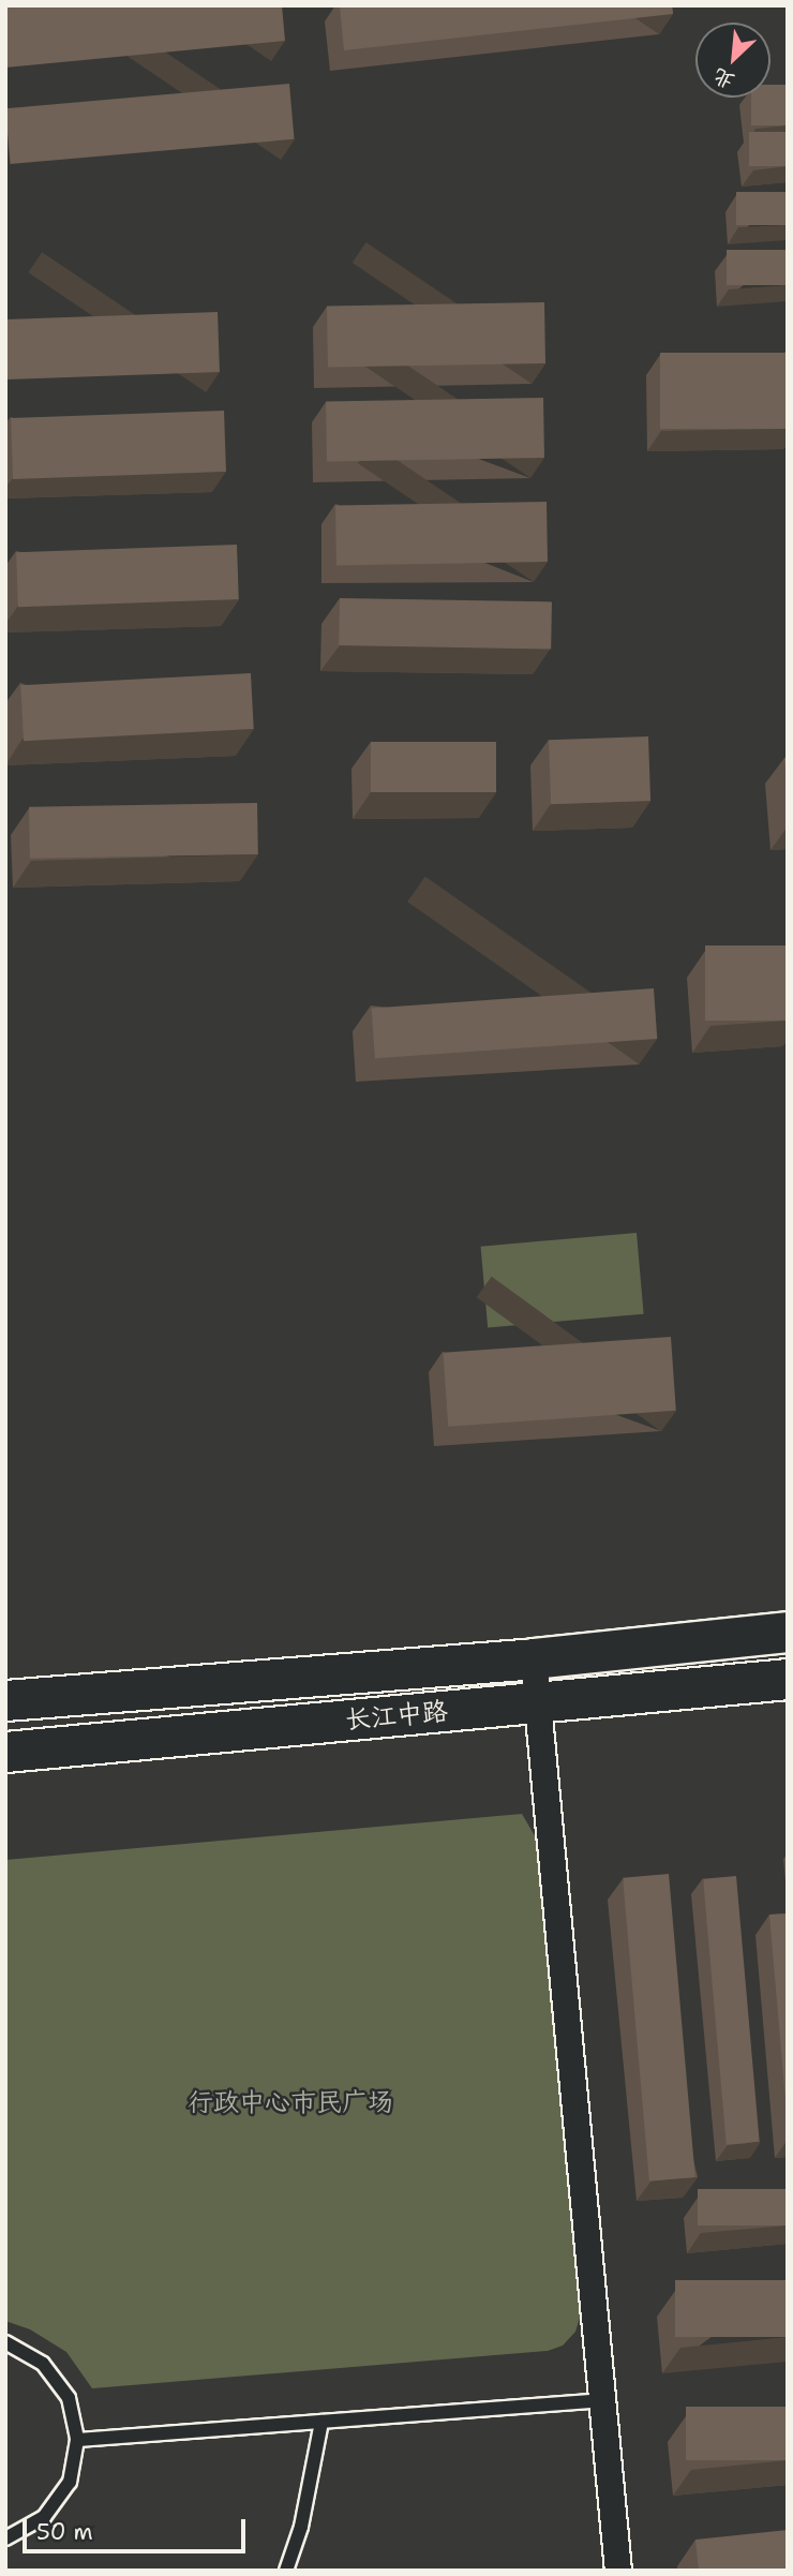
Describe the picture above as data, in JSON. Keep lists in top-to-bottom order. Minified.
{"streets":{"main road":["长江中路"]},"parks":["行政中心市民广场"],"scale_bar":"50 m","north":"bottom left"}
